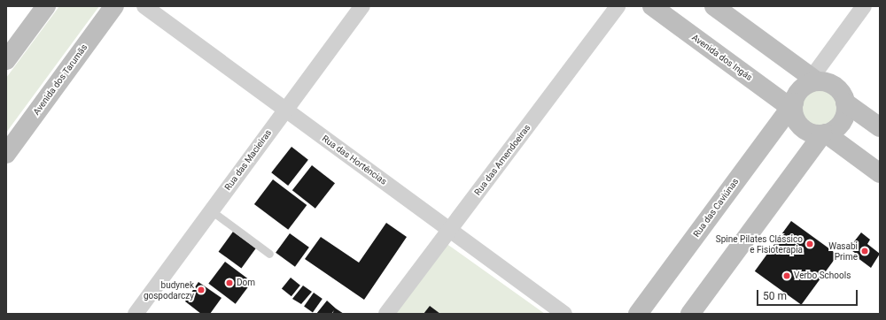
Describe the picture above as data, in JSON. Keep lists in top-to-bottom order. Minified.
{"streets":{"street":["Avenida dos Ingás","Avenida dos Tarumãs","Rua das Macieiras","Rua das Hortências","Rua das Amendoeiras","Rua das Caviúnas"]},"crossings":[["Avenida dos Ingás","Rua das Caviúnas"],["Rua das Macieiras","Rua das Hortências"],["Rua das Hortências","Rua das Amendoeiras"]],"places":["Spine Pilates Clássico e Fisioterapia","Wasabi Prime","Verbo Schools","Dom","budynek gospodarczy"],"scale_bar":"50 m"}
